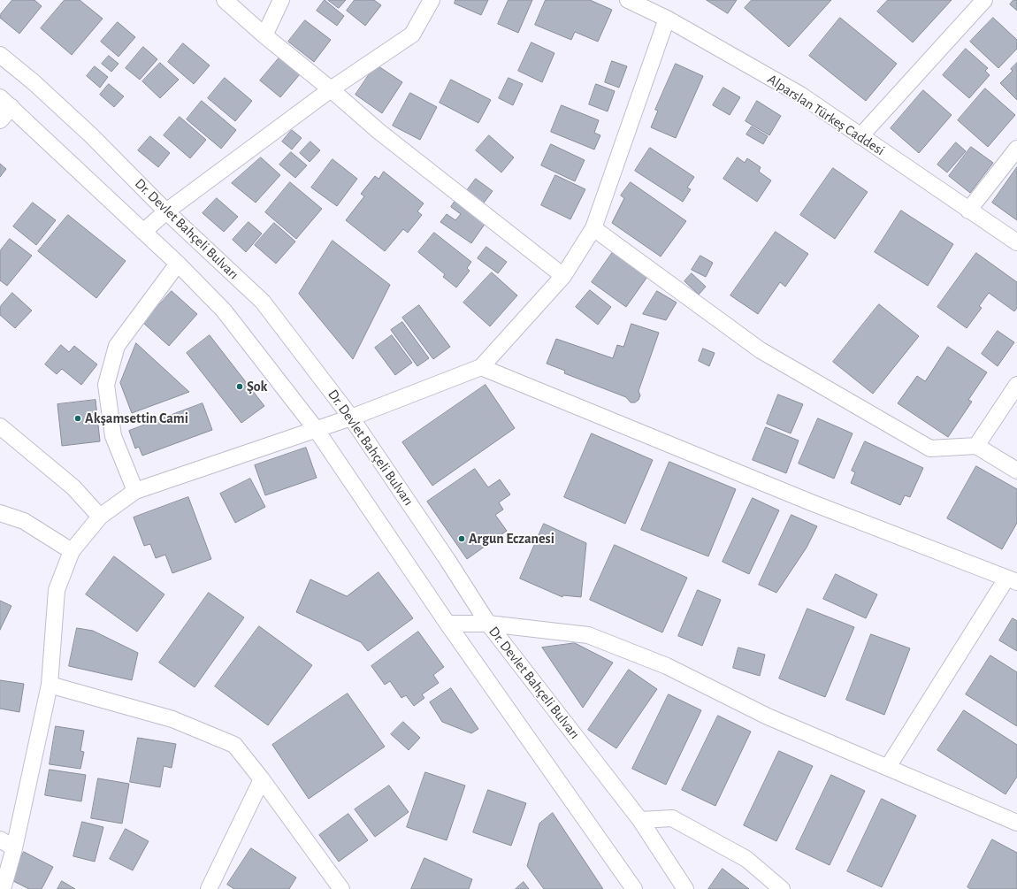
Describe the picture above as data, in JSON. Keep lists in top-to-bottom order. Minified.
{"streets":{"street":["Alparslan Türkeş Caddesi","Dr. Devlet Bahçeli Bulvarı"]},"places":["Şok","Akşamsettin Cami","Argun Eczanesi"]}
